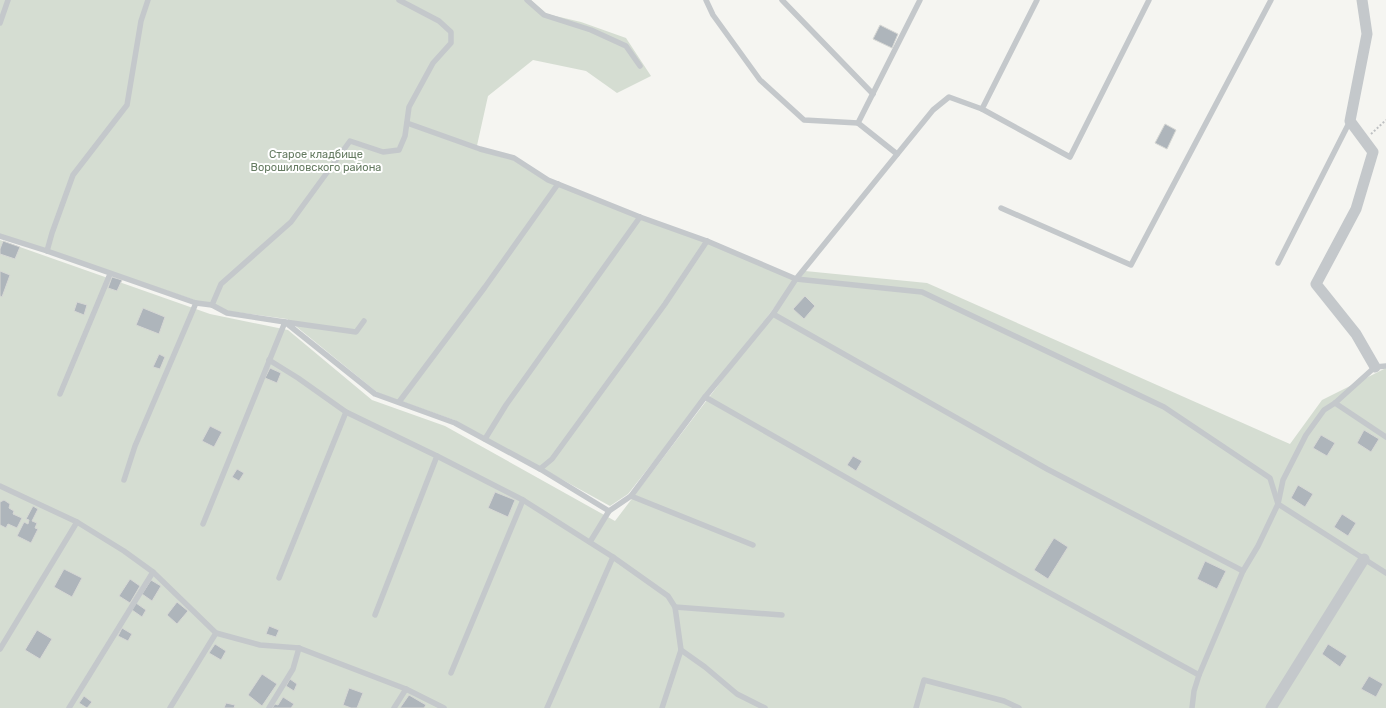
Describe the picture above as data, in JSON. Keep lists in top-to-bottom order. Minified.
{"parks":["Старое кладбище Ворошиловского района"]}
